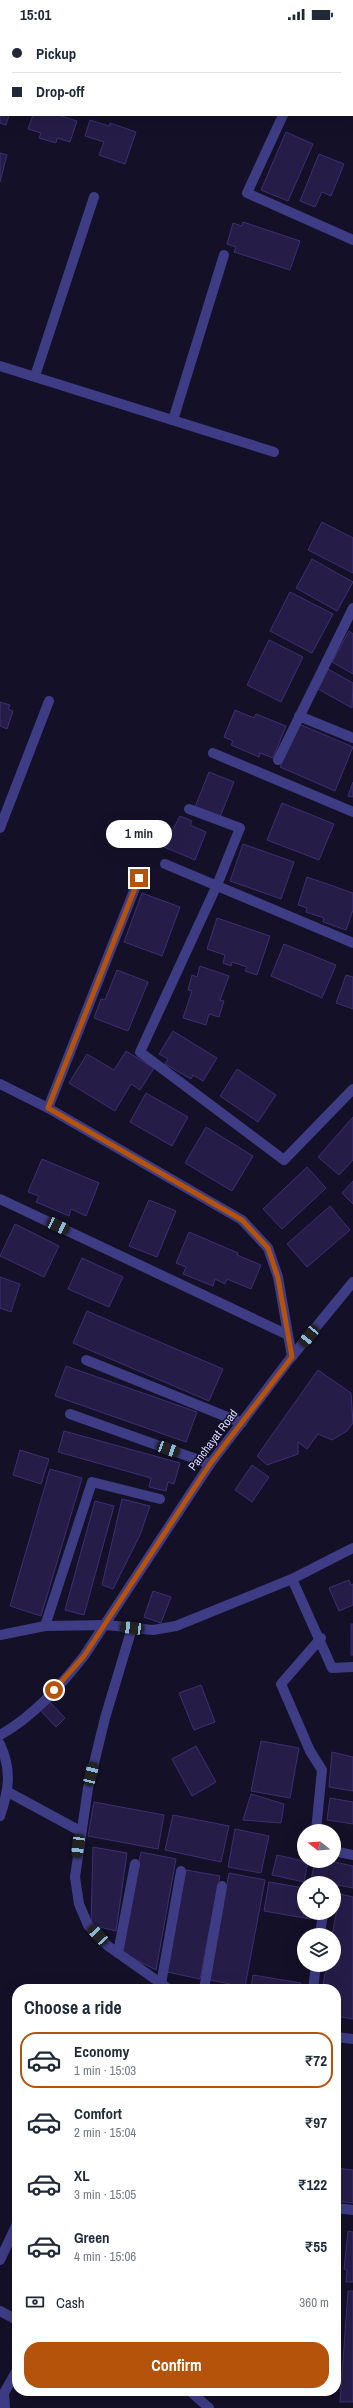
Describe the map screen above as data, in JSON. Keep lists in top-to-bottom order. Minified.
{"streets":{"street":["Panchayat Road"]},"north":"left","page":{"status":"15:01","banner":["Pickup","Drop-off"],"bubble":"1 min","heading":"Choose a ride","list":[{"name":"Economy","note":"1 min · 15:03","value":"₹72"},{"name":"Comfort","note":"2 min · 15:04","value":"₹97"},{"name":"XL","note":"3 min · 15:05","value":"₹122"},{"name":"Green","note":"4 min · 15:06","value":"₹55"}],"pay":["Cash","360 m"],"buttons":"Confirm"}}
